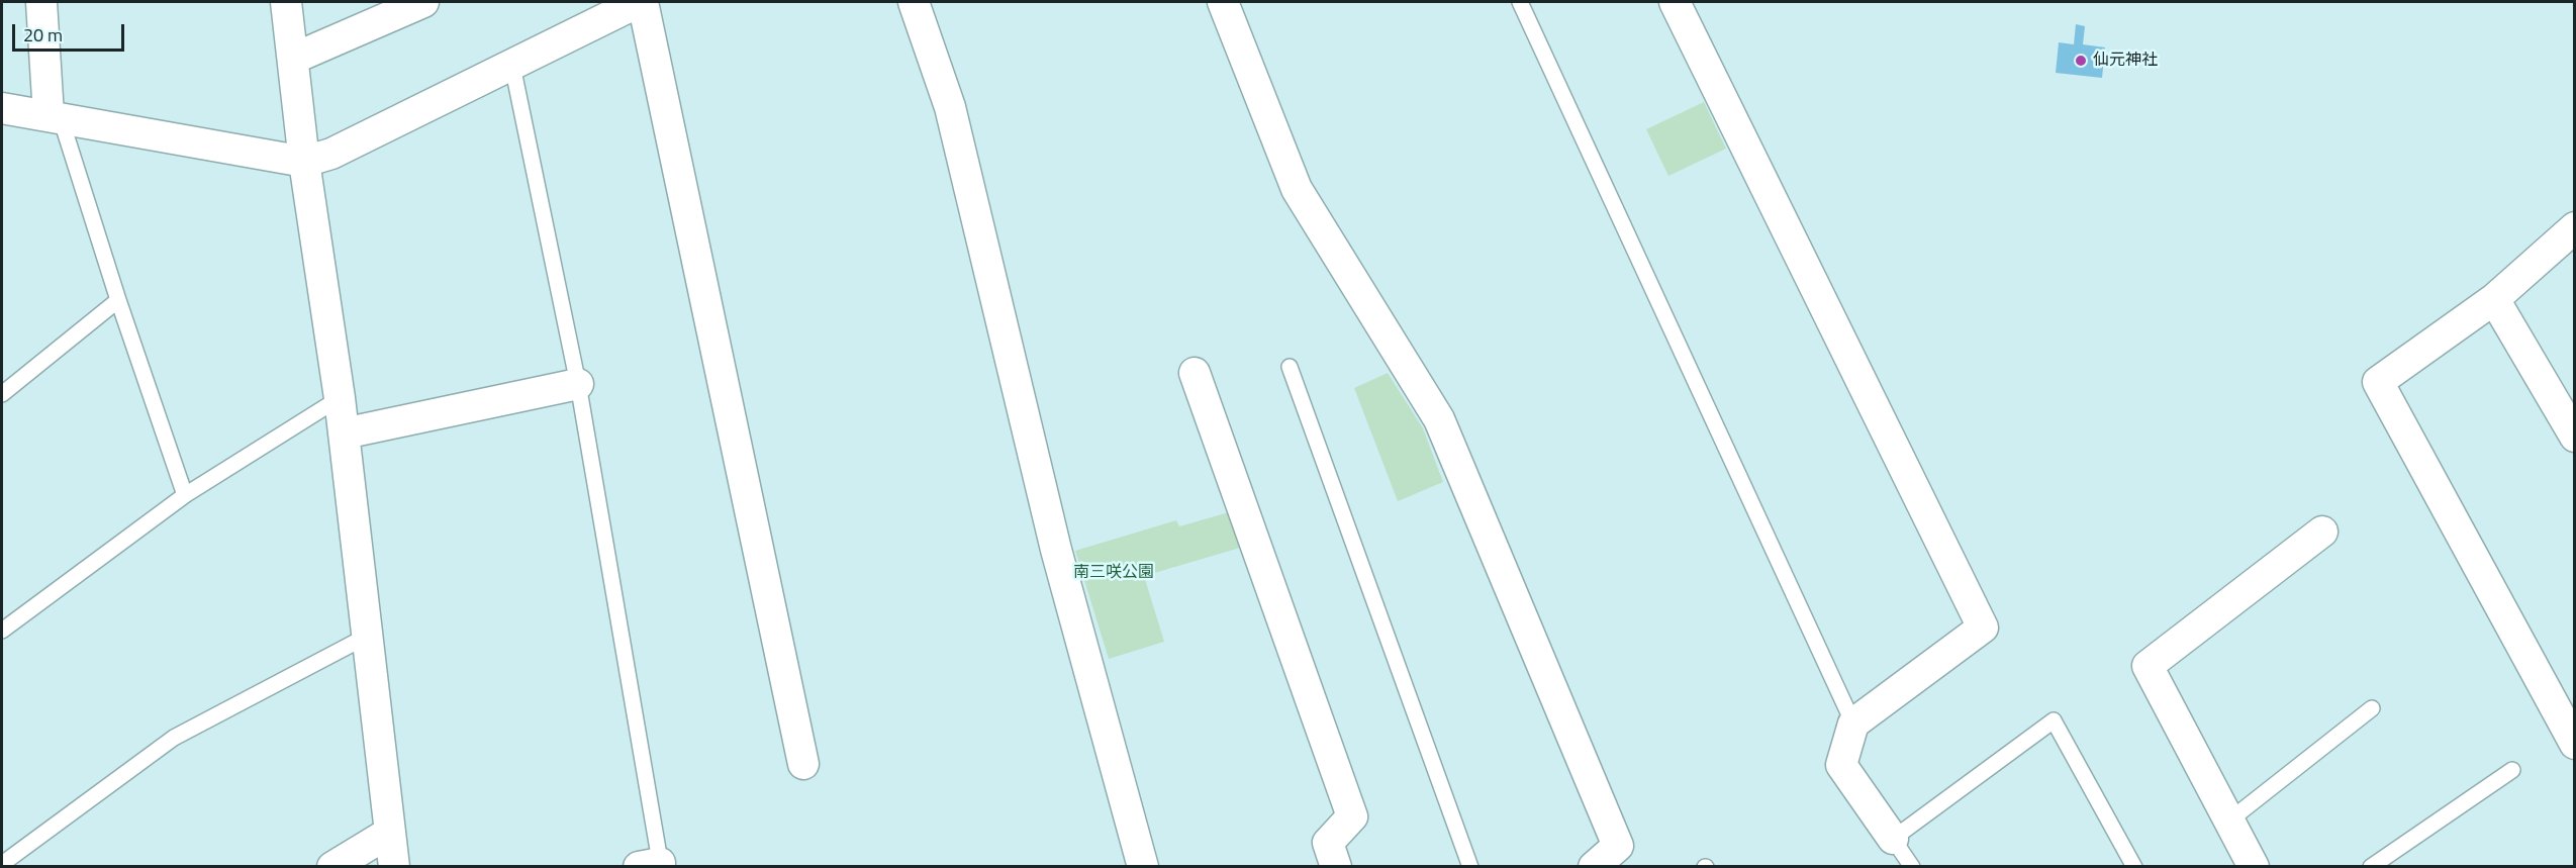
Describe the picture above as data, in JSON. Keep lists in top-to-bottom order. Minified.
{"parks":["南三咲公園"],"places":["仙元神社"],"scale_bar":"20 m"}
